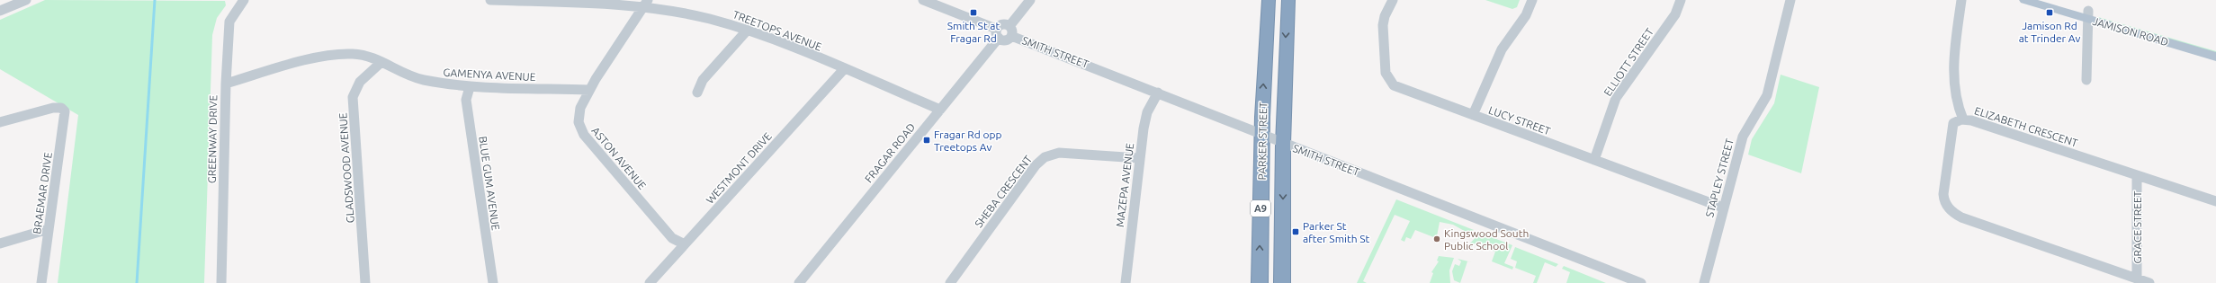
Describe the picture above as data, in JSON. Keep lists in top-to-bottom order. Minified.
{"streets":{"highway":["PARKER STREET","A9"],"main road":["JAMISON ROAD"],"street":["TREETOPS AVENUE","SMITH STREET","ELLIOTT STREET","GAMENYA AVENUE","LUCY STREET","ELIZABETH CRESCENT","GREENWAY DRIVE","FRAGAR ROAD","ASTON AVENUE","GLADSWOOD AVENUE","WESTMONT DRIVE","STAPLEY STREET","BLUE GUM AVENUE","MAZEPA AVENUE","SHEBA CRESCENT","BRAEMAR DRIVE","GRACE STREET"]},"crossings":[["TREETOPS AVENUE","FRAGAR ROAD"],["TREETOPS AVENUE","ASTON AVENUE"],["TREETOPS AVENUE","WESTMONT DRIVE"],["SMITH STREET","PARKER STREET"],["SMITH STREET","MAZEPA AVENUE"],["ELLIOTT STREET","LUCY STREET"],["GAMENYA AVENUE","GREENWAY DRIVE"],["GAMENYA AVENUE","ASTON AVENUE"],["GAMENYA AVENUE","GLADSWOOD AVENUE"],["GAMENYA AVENUE","BLUE GUM AVENUE"],["LUCY STREET","STAPLEY STREET"],["ELIZABETH CRESCENT","GRACE STREET"],["ASTON AVENUE","WESTMONT DRIVE"],["MAZEPA AVENUE","SHEBA CRESCENT"]],"places":{"transit":["Smith St at Fragar Rd","Jamison Rd at Trinder Av","Fragar Rd opp Treetops Av","Parker St after Smith St"],"other":["Kingswood South Public School"]}}
